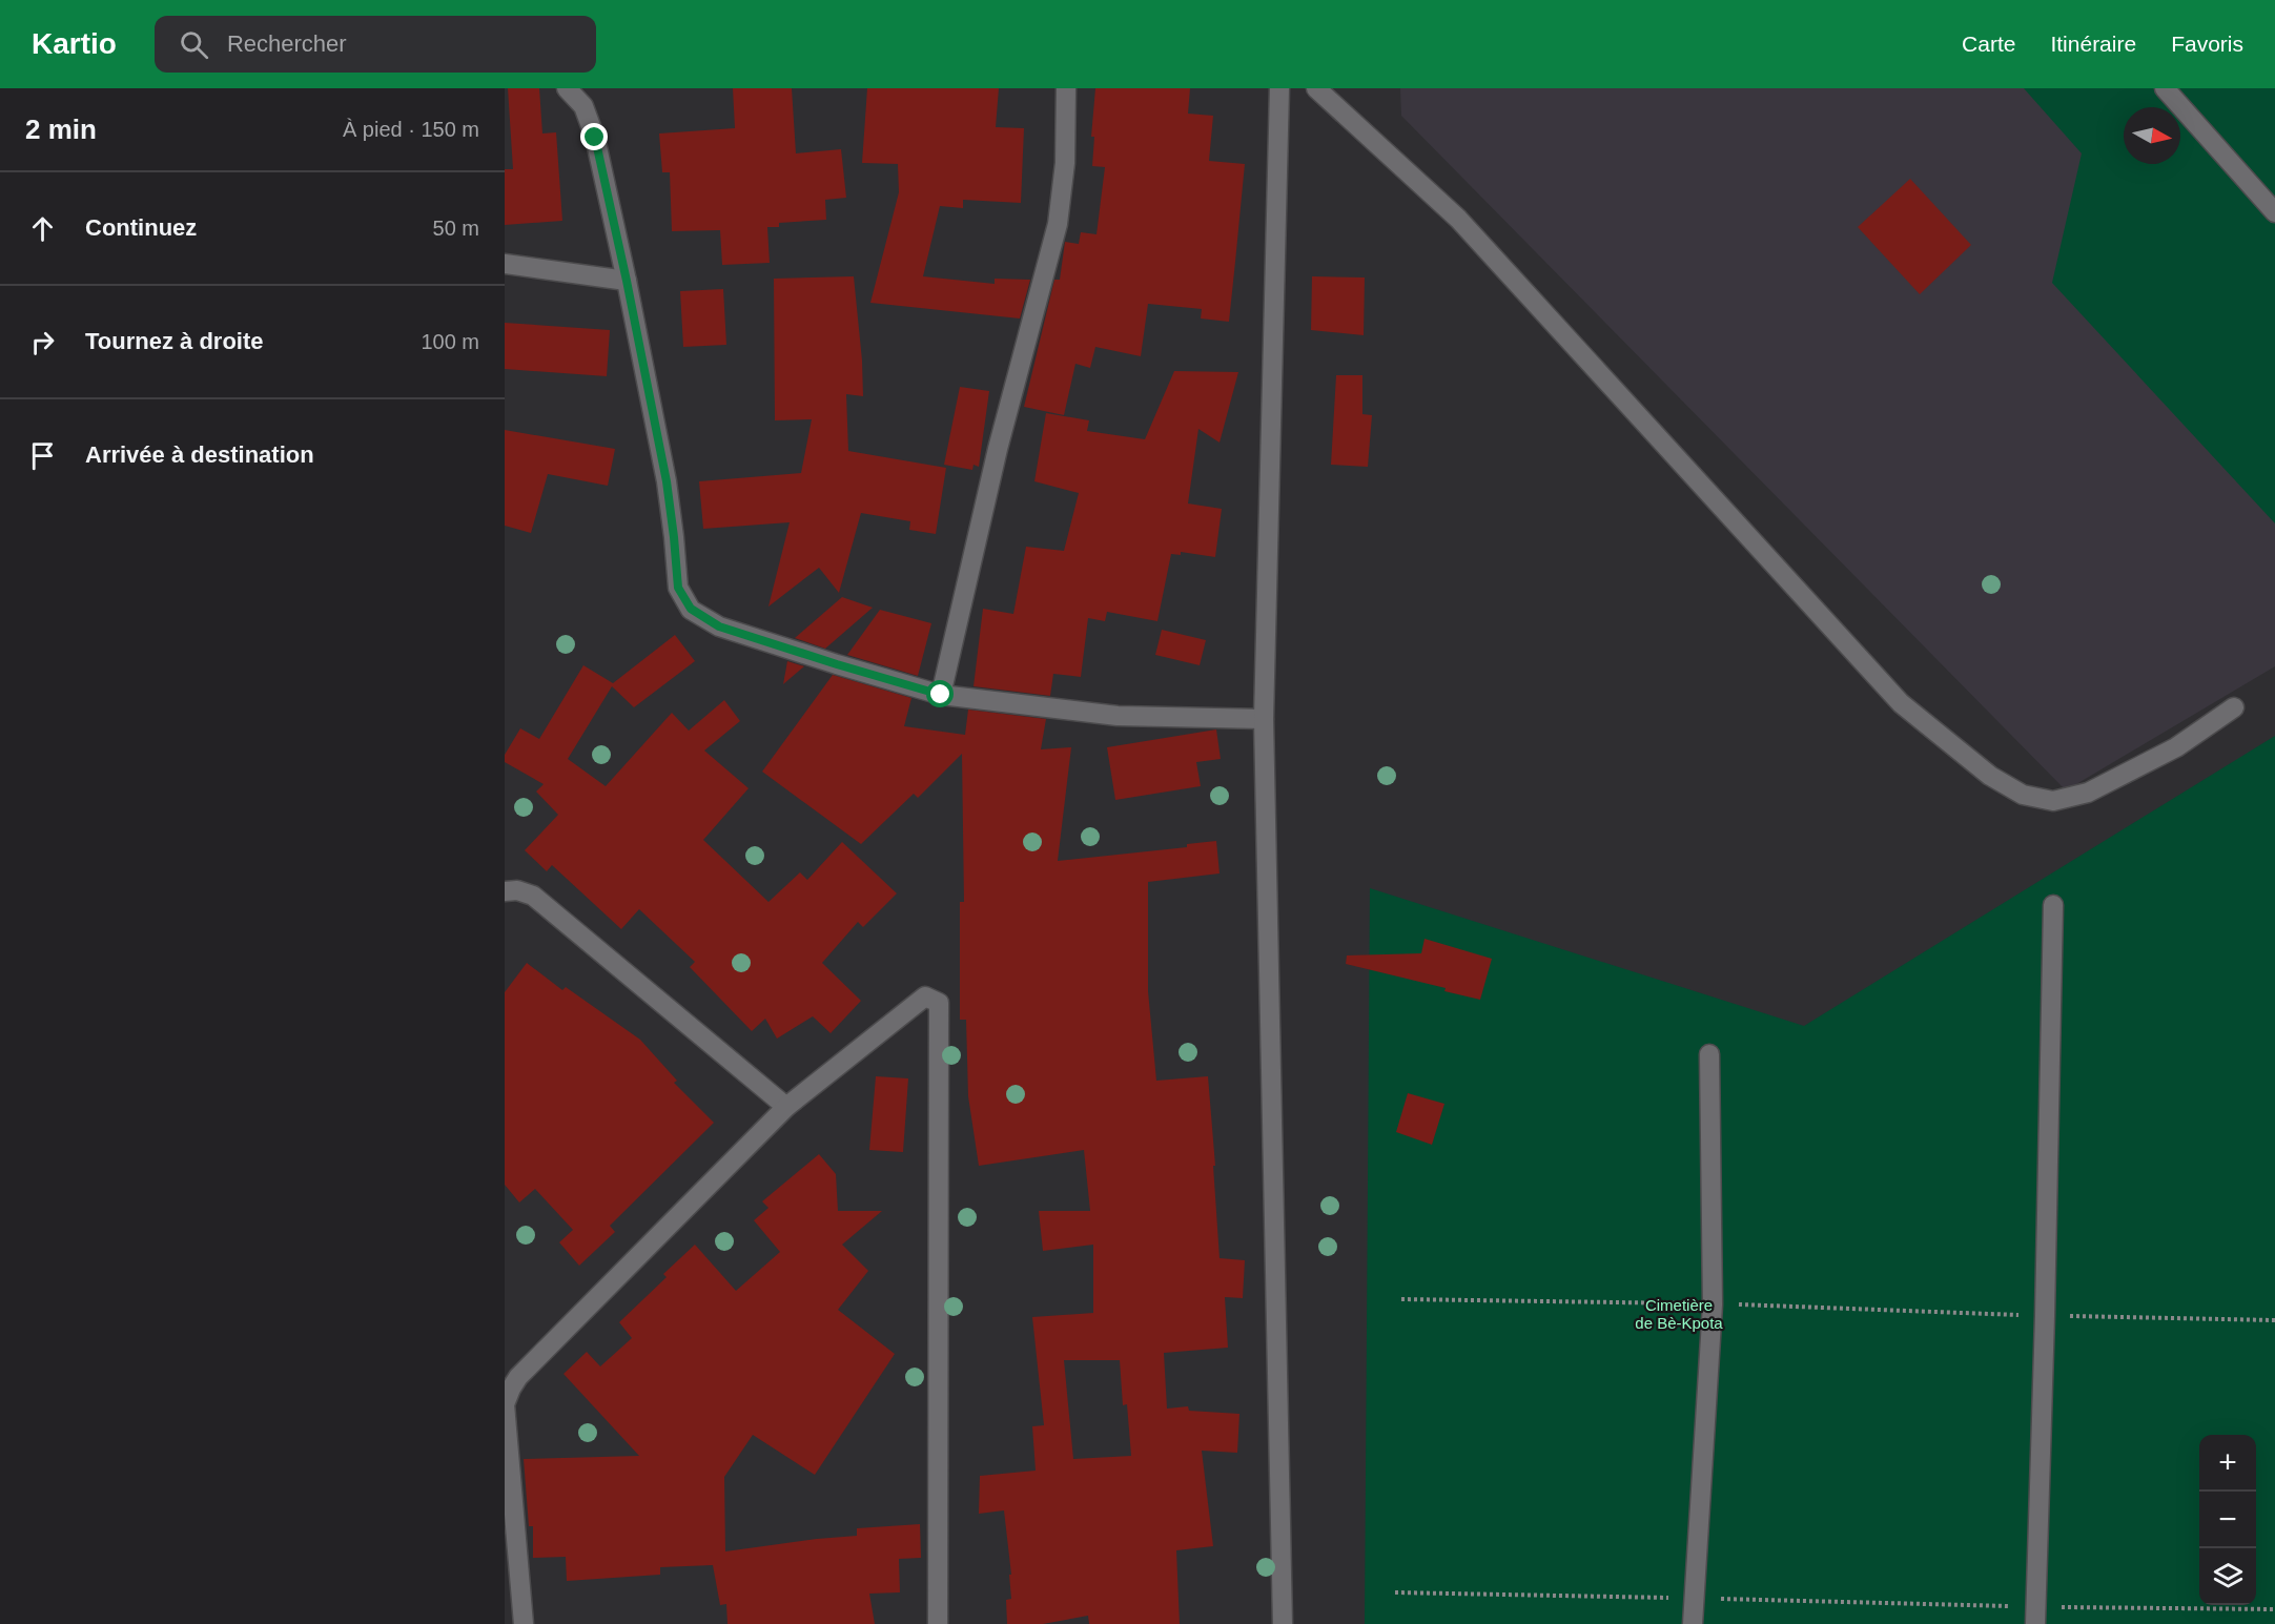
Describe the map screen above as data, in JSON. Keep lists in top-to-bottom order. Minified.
{"parks":["Cimetière de Bè-Kpota"],"north":"right","page":{"header":"Kartio","search":"Rechercher","nav":["Carte","Itinéraire","Favoris"],"heading":["2 min","À pied · 150 m"],"list":[["Continuez","50 m"],["Tournez à droite","100 m"],"Arrivée à destination"],"map_buttons":["+","−"]}}
